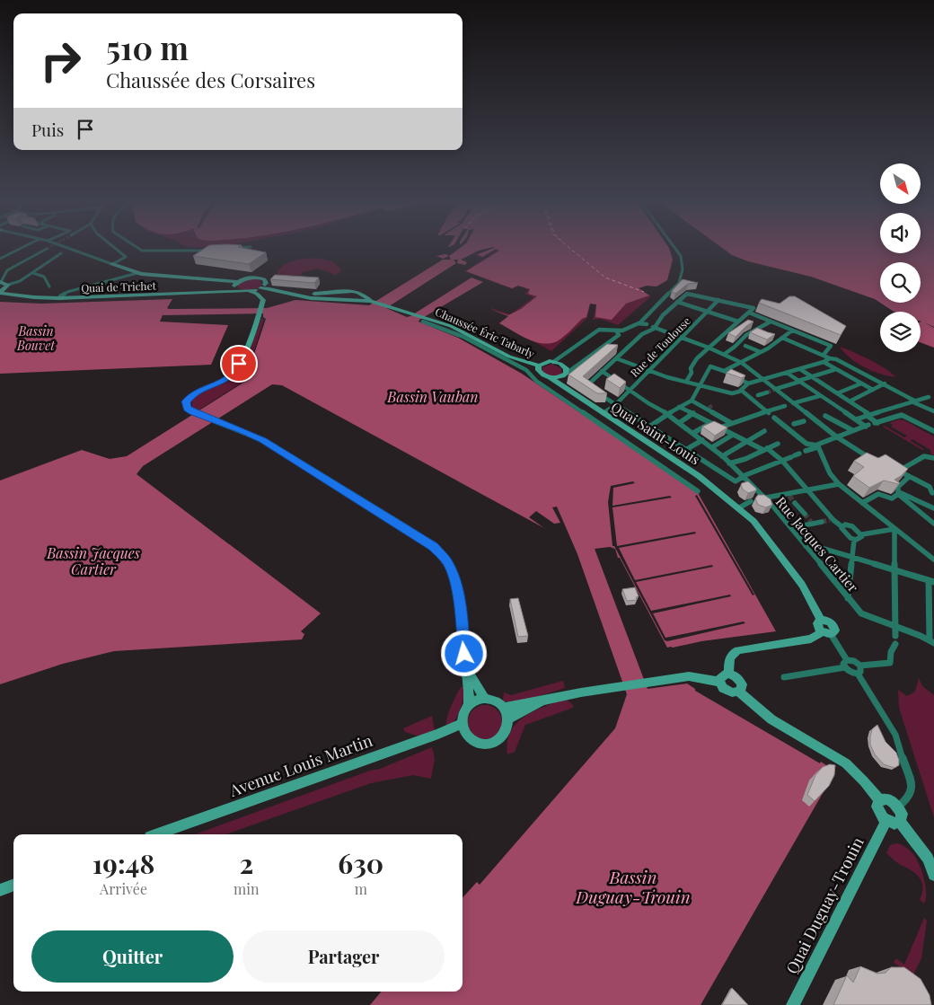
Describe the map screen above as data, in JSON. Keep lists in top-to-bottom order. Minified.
{"streets":{"main road":["Quai de Trichet","Chaussée Éric Tabarly","Quai Saint-Louis","Avenue Louis Martin","Quai Duguay-Trouin"],"street":["Rue de Toulouse","Rue Jacques Cartier"]},"crossings":[["Chaussée Éric Tabarly","Quai Saint-Louis"],["Rue de Toulouse","Quai Saint-Louis"],["Rue de Toulouse","Rue Jacques Cartier"]],"water":["Bassin Bouvet","Bassin Vauban","Bassin Jacques Cartier","Bassin Duguay-Trouin"],"north":"bottom right","page":{"turn":["510 m","Chaussée des Corsaires"],"then":"Puis","eta":["19:48","Arrivée","2","min","630","m"],"buttons":["Quitter","Partager"]}}
